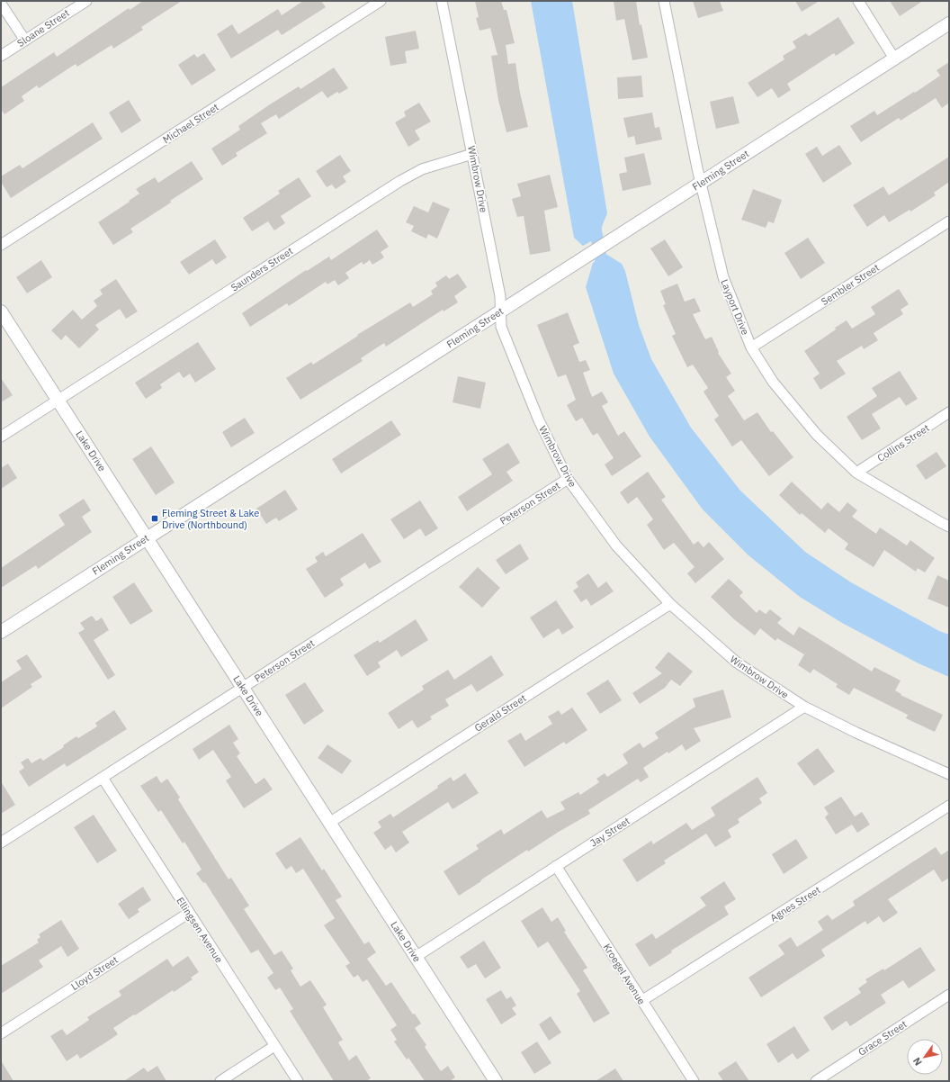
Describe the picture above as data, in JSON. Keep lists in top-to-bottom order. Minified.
{"streets":{"street":["Sloane Street","Michael Street","Fleming Street","Wimbrow Drive","Saunders Street","Sembler Street","Layport Drive","Collins Street","Lake Drive","Peterson Street","Gerald Street","Jay Street","Agnes Street","Ellingsen Avenue","Lloyd Street","Kroegel Avenue","Grace Street"]},"crossings":[["Fleming Street","Wimbrow Drive"],["Fleming Street","Layport Drive"],["Fleming Street","Lake Drive"],["Wimbrow Drive","Saunders Street"],["Wimbrow Drive","Peterson Street"],["Wimbrow Drive","Gerald Street"],["Wimbrow Drive","Jay Street"],["Saunders Street","Lake Drive"],["Sembler Street","Layport Drive"],["Layport Drive","Collins Street"],["Lake Drive","Peterson Street"],["Lake Drive","Gerald Street"],["Lake Drive","Jay Street"],["Peterson Street","Ellingsen Avenue"],["Jay Street","Kroegel Avenue"],["Agnes Street","Kroegel Avenue"],["Ellingsen Avenue","Lloyd Street"]],"places":{"transit":["Fleming Street & Lake Drive (Northbound)"]},"north":"bottom left"}
